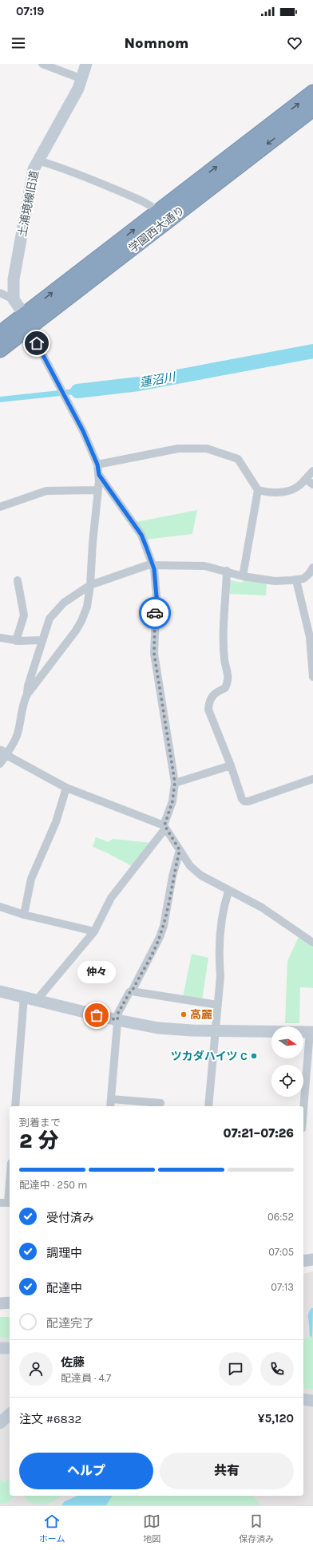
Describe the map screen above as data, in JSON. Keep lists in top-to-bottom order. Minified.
{"streets":{"highway":["学園西大通り"],"street":["土浦境線旧道"]},"water":["蓮沼川"],"places":["高麗","仲々","ツカダハイツ C"],"north":"right","page":{"status":"07:19","header":"Nomnom","bubble":"仲々","heading":["2 分","到着まで","07:21–07:26"],"panel":["佐藤","配達員 · 4.7","注文 #6832","¥5,120"],"bar":"配達中 · 250 m","list":[["受付済み","06:52"],["調理中","07:05"],["配達中","07:13"],"配達完了"],"buttons":["ヘルプ","共有"],"tabs":["ホーム","地図","保存済み"]}}
